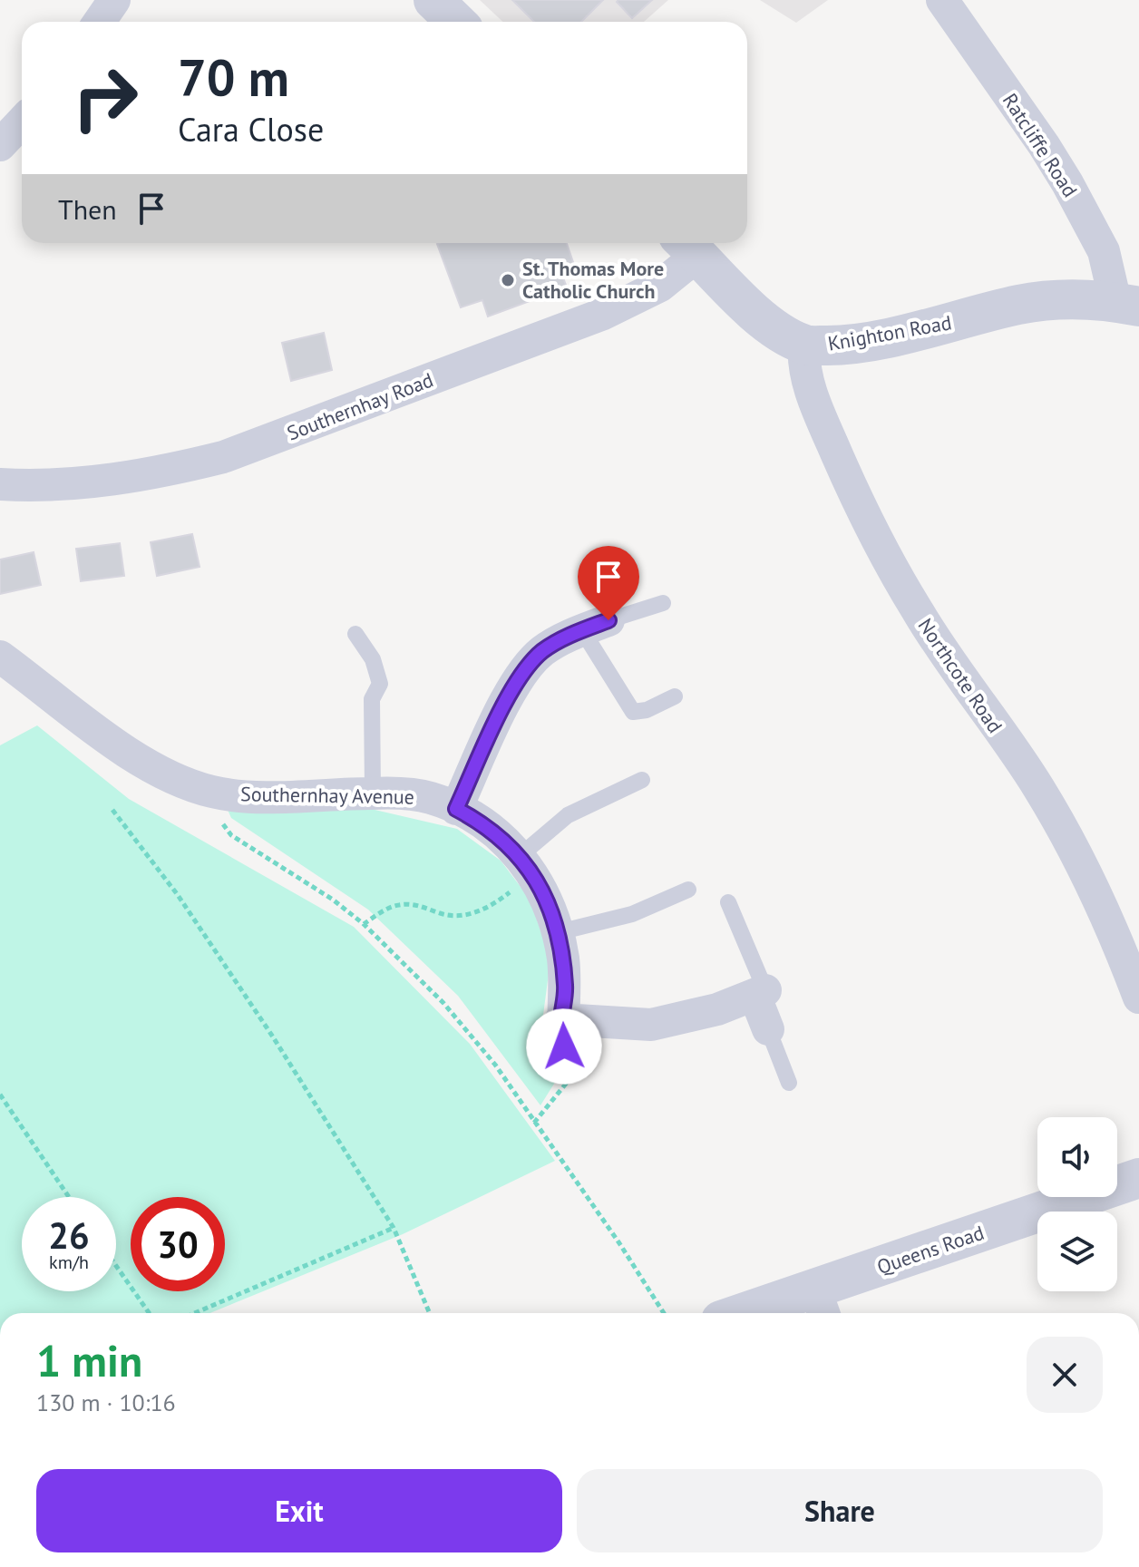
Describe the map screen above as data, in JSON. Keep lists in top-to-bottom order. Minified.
{"streets":{"street":["Ratcliffe Road","Knighton Road","Southernhay Road","Northcote Road","Southernhay Avenue","Queens Road"]},"crossings":[["Ratcliffe Road","Knighton Road"],["Knighton Road","Southernhay Road"],["Knighton Road","Northcote Road"]],"places":["St. Thomas More Catholic Church"],"page":{"turn":["70 m","Cara Close"],"then":"Then","speed":"26 km/h","limit":"30","heading":["1 min","130 m · 10:16"],"buttons":["Exit","Share"]}}
